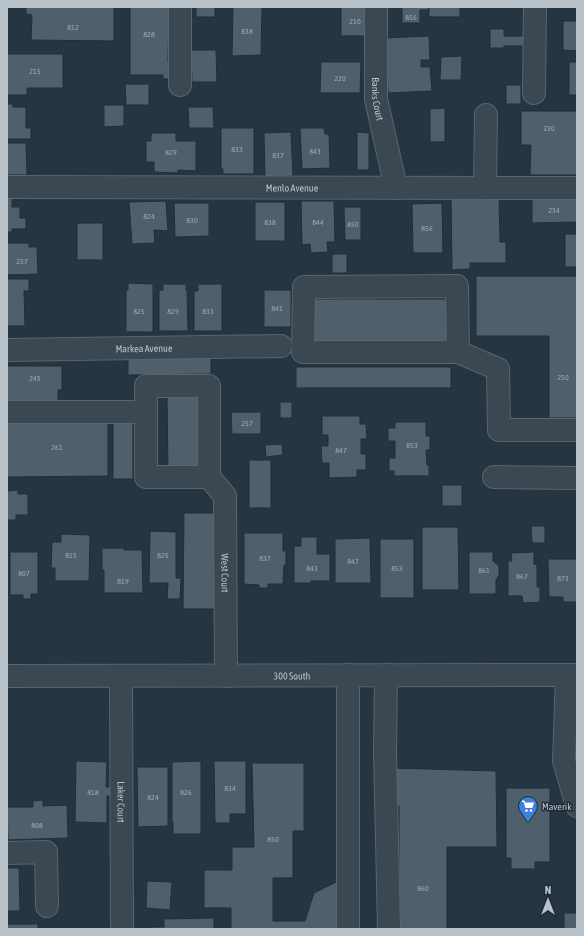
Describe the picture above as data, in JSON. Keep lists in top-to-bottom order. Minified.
{"streets":{"street":["Banks Court","Menlo Avenue","Markea Avenue","West Court","300 South","Laker Court"]},"crossings":[["Banks Court","Menlo Avenue"],["West Court","300 South"],["300 South","Laker Court"]],"places":{"supermarket":["Maverik"]},"house_numbers":["856","210","812","838","828","215","220","230","833","843","829","837","234","824","830","838","844","850","856","237","841","825","829","833","250","245","257","853","261","847","815","825","837","847","843","853","861","807","867","873","819","834","818","826","824","808","850","860"],"north":"top"}
